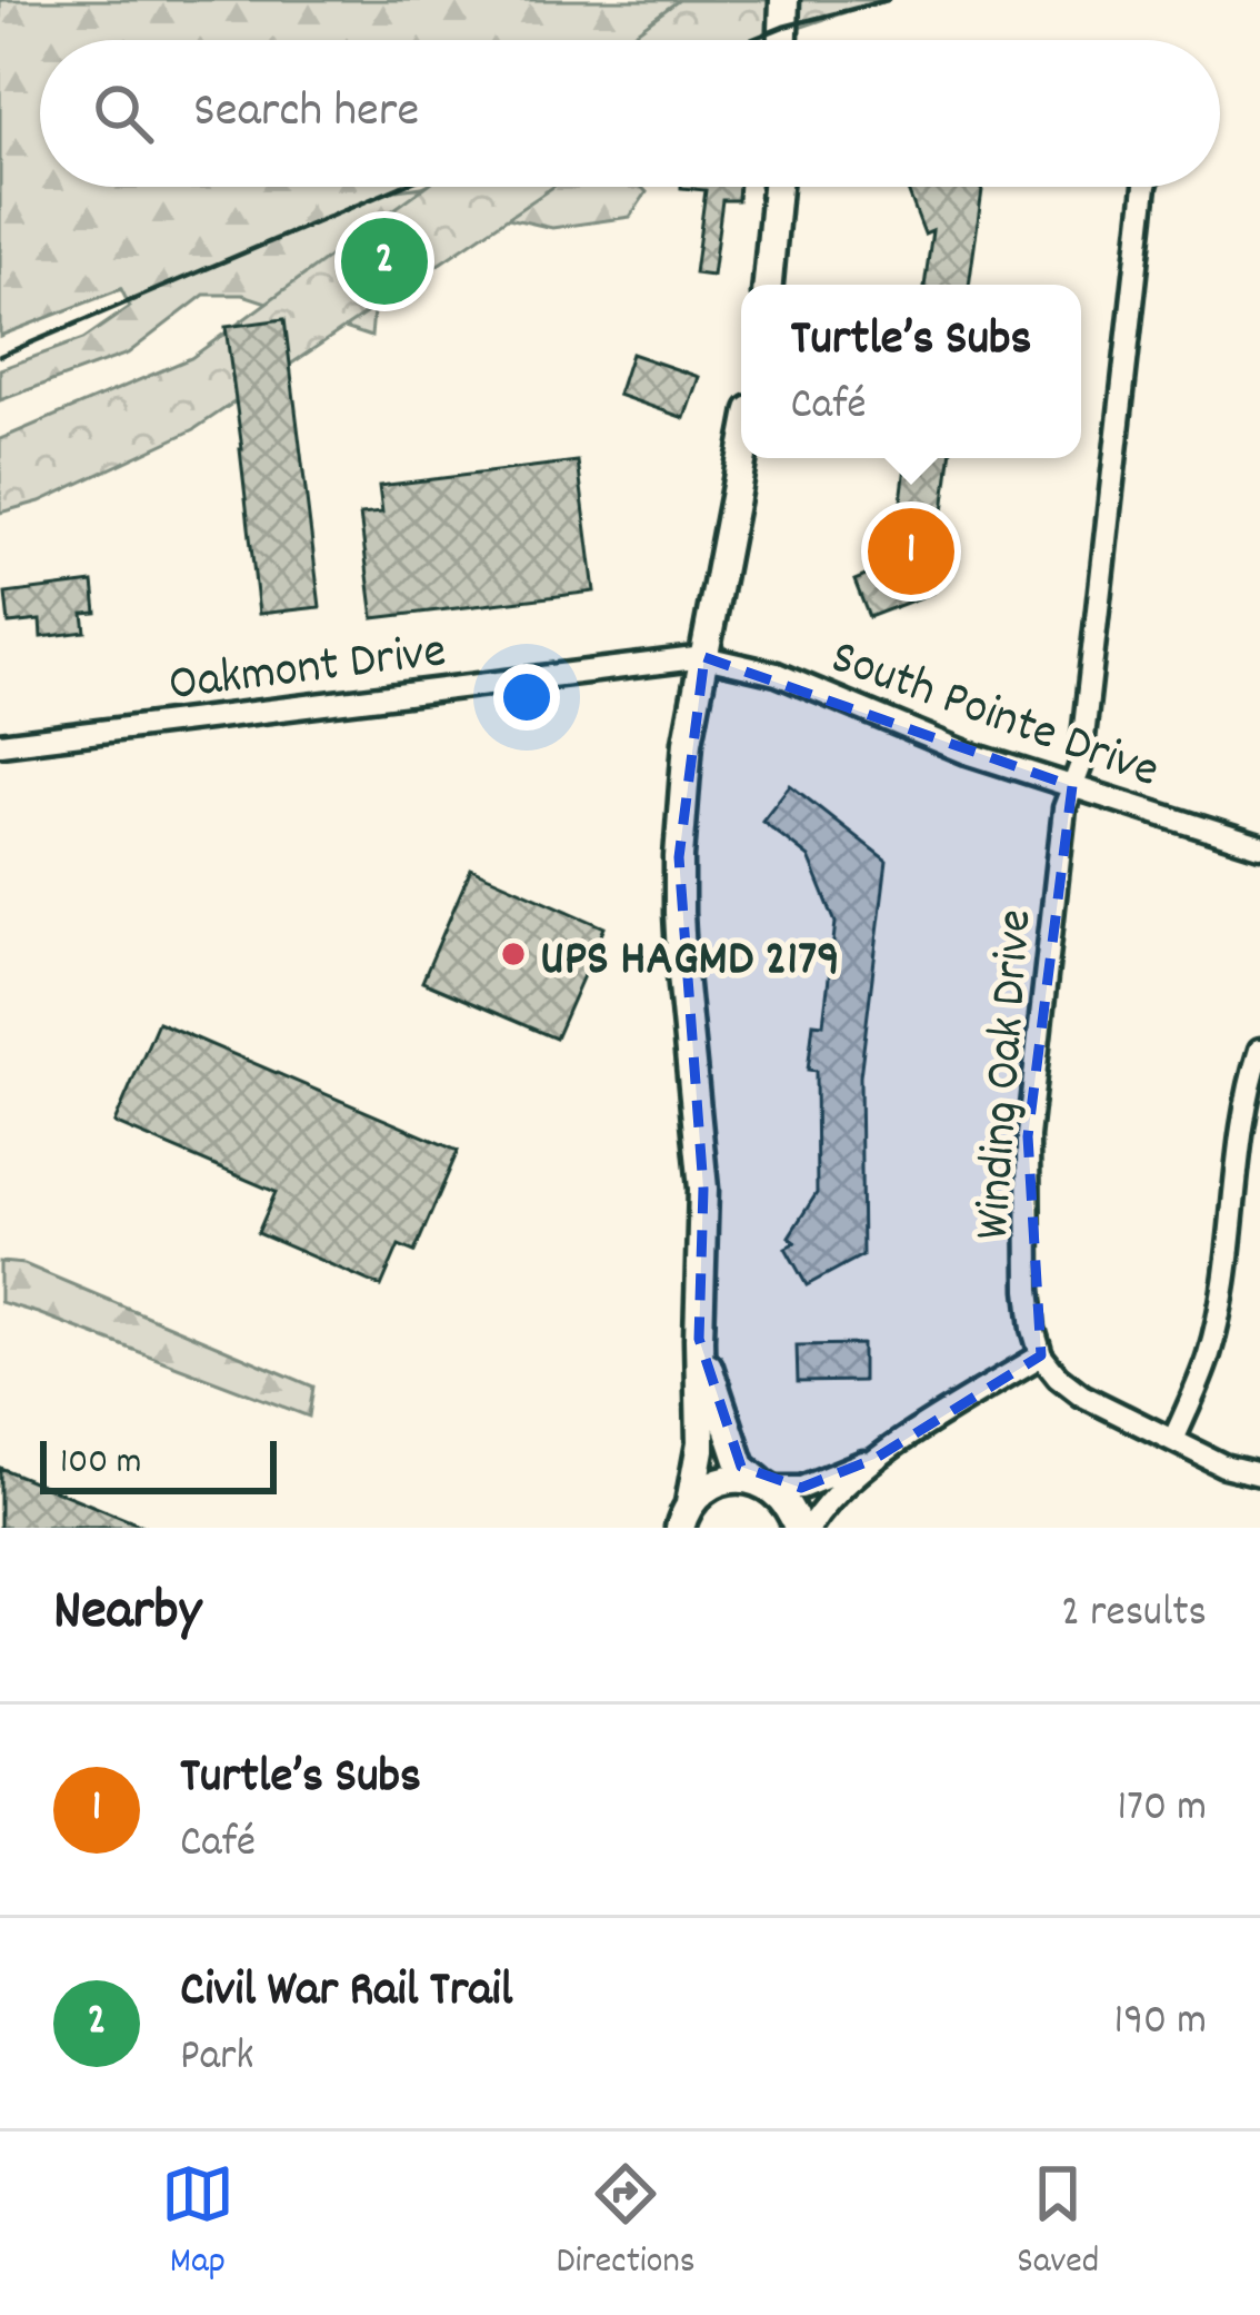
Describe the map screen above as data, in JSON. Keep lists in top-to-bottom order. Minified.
{"streets":{"street":["Oakmont Drive","South Pointe Drive","Winding Oak Drive"]},"crossings":[["Oakmont Drive","South Pointe Drive"],["South Pointe Drive","Winding Oak Drive"]],"places":["UPS HAGMD 2179"],"scale_bar":"100 m","page":{"search":"Search here","pins":["2","1"],"popup":["Turtle’s Subs","Café"],"scale":"100 m","heading":["Nearby","2 results"],"list":[{"mark":"1","name":"Turtle’s Subs","note":"Café","value":"170 m"},{"mark":"2","name":"Civil War Rail Trail","note":"Park","value":"190 m"}],"nav":["Map","Directions","Saved"]}}
